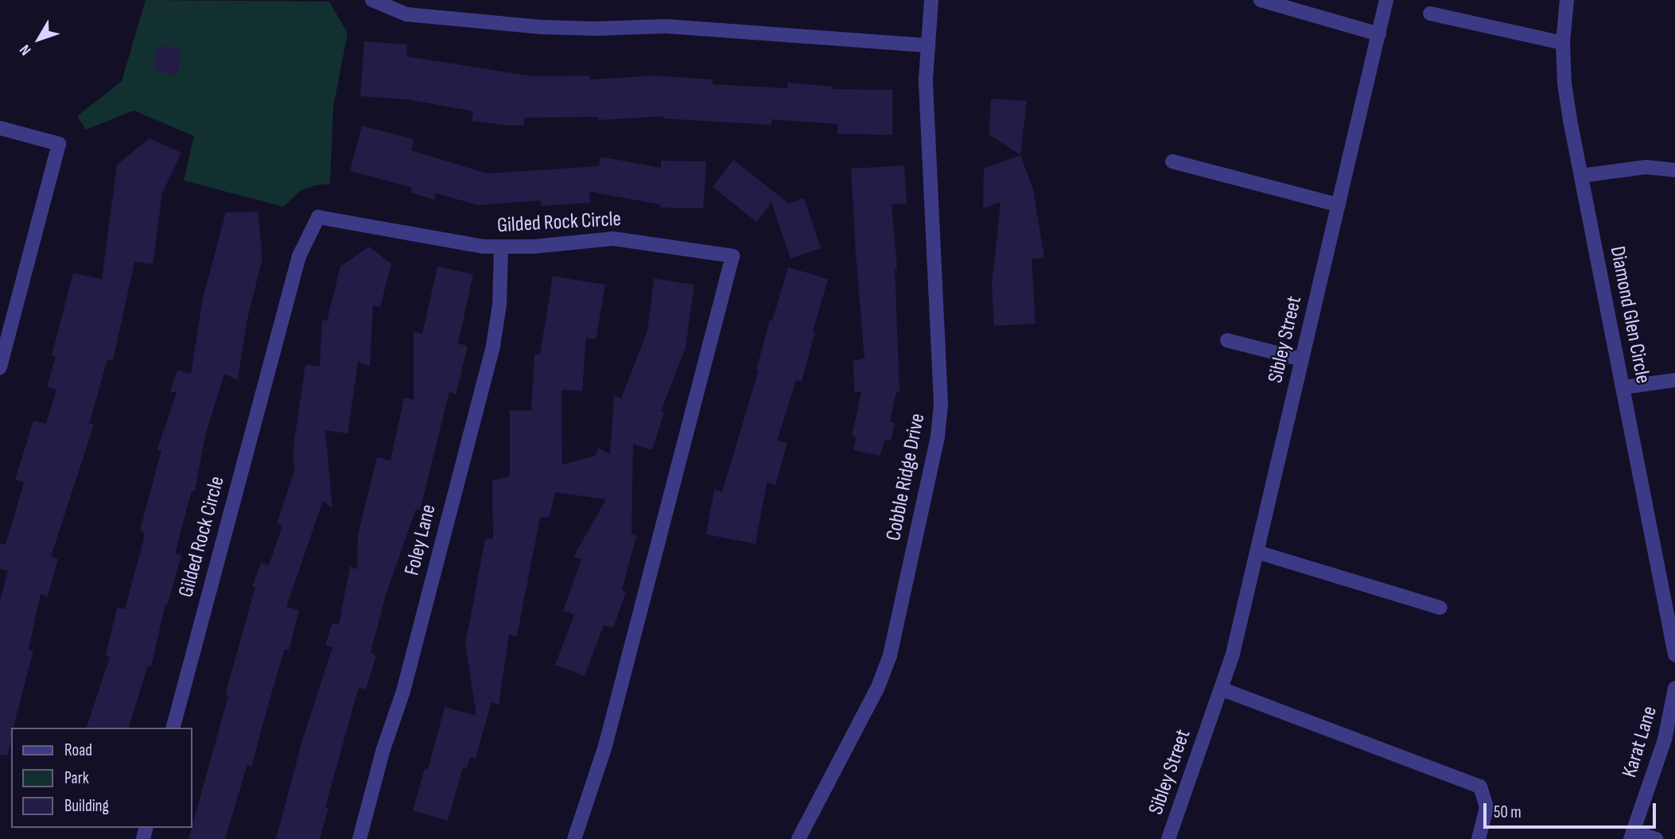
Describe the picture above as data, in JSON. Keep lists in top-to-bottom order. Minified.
{"streets":{"street":["Gilded Rock Circle","Diamond Glen Circle","Sibley Street","Cobble Ridge Drive","Foley Lane","Karat Lane"]},"crossings":[["Gilded Rock Circle","Foley Lane"]],"legend":["Road","Park","Building"],"scale_bar":"50 m","north":"bottom left"}
